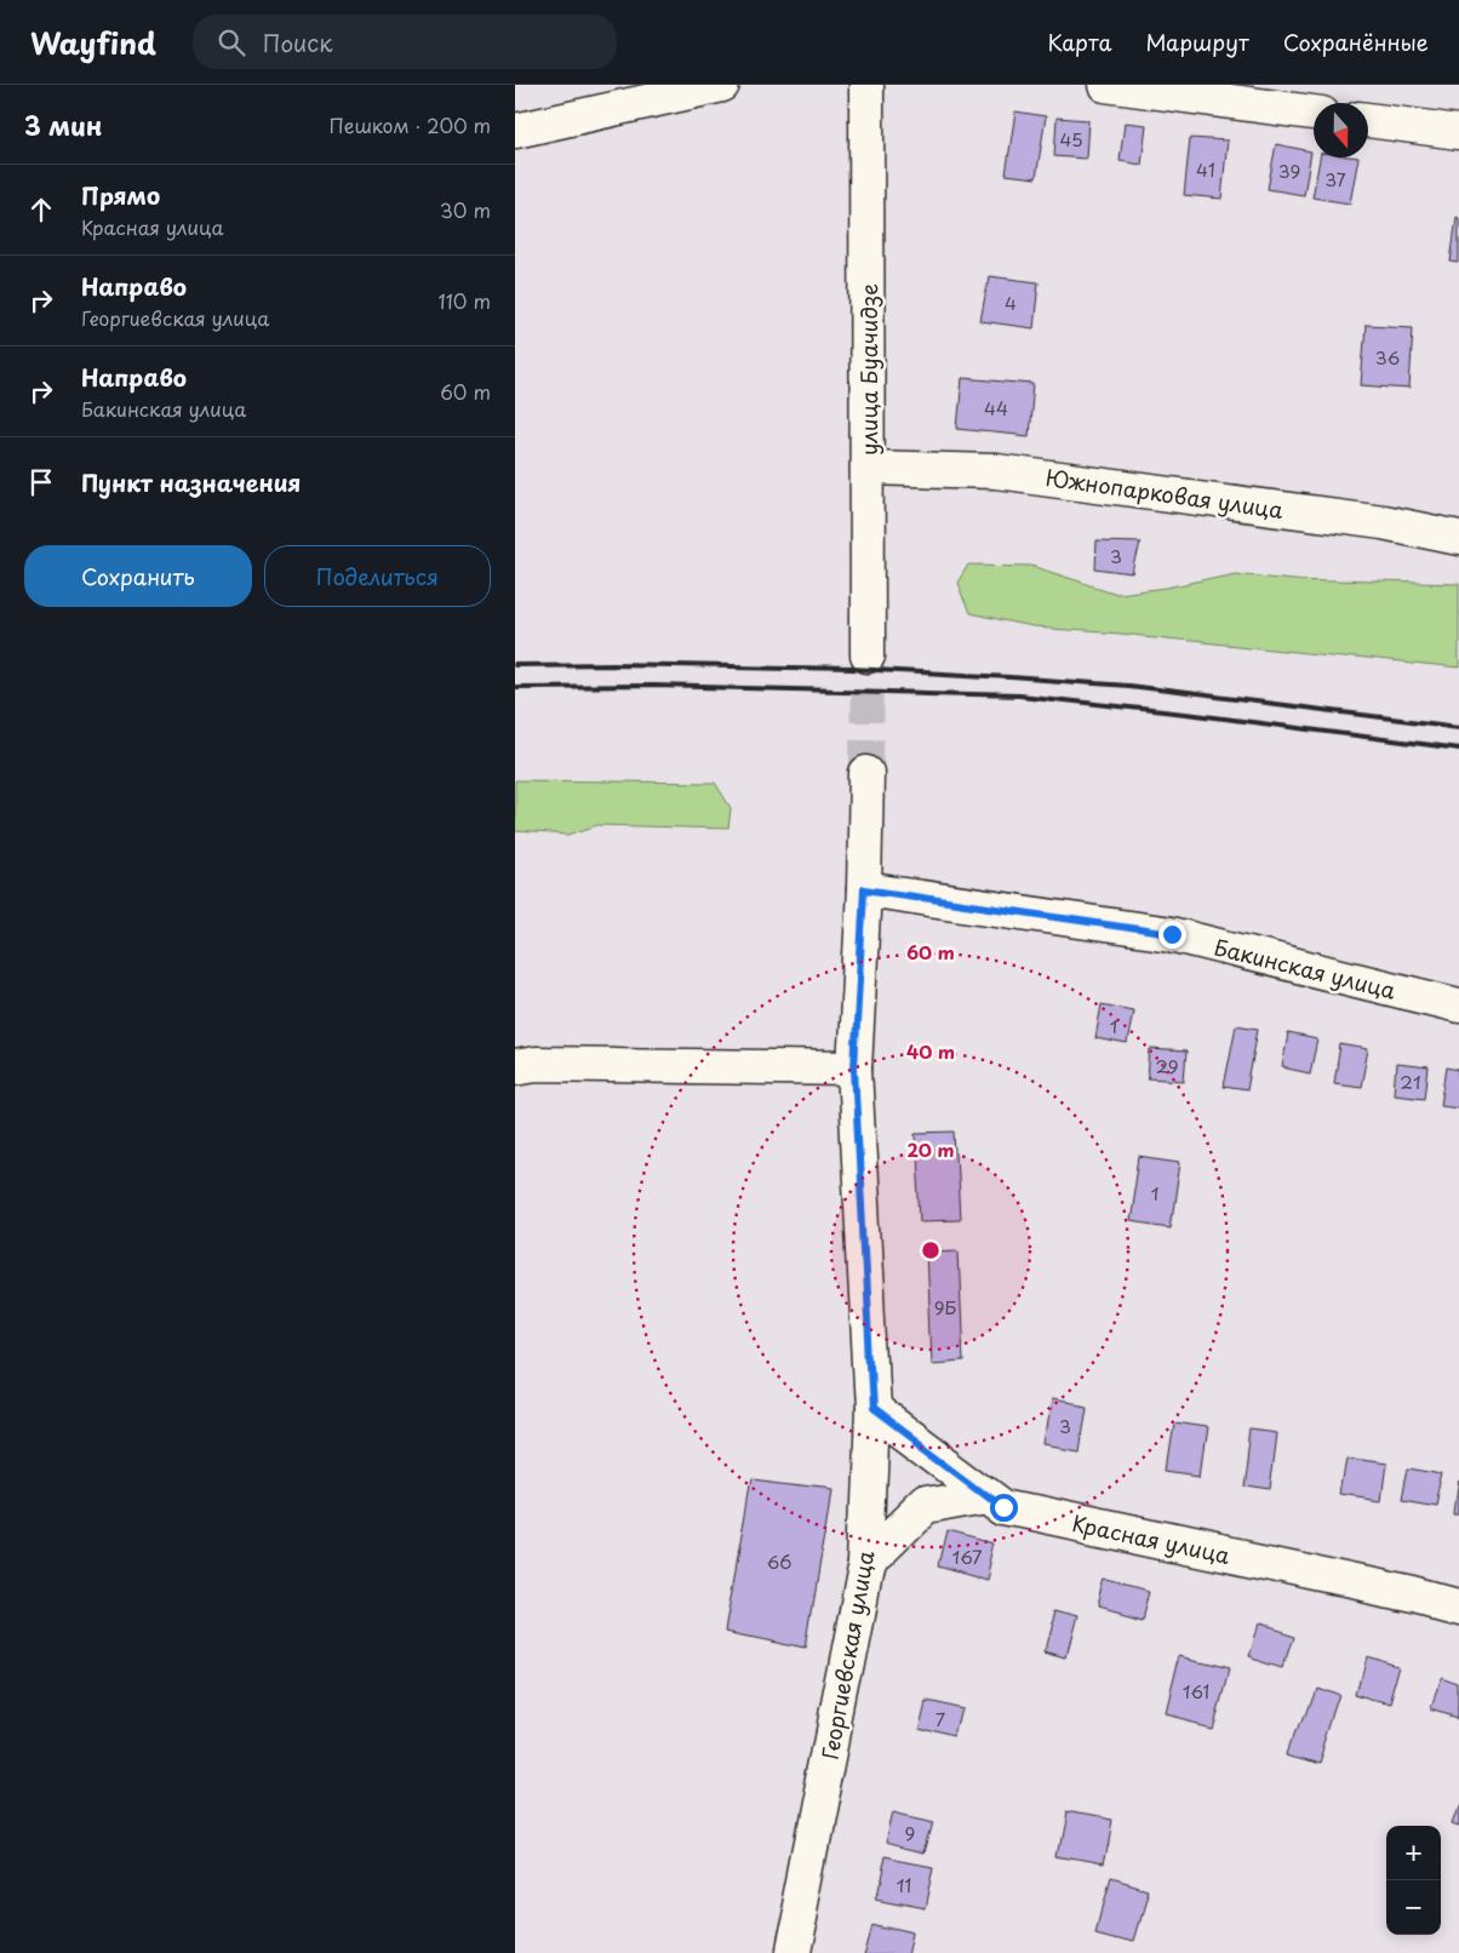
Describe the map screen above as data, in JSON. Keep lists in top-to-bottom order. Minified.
{"streets":{"street":["улица Буачидзе","Южнопарковая улица","Бакинская улица","Красная улица","Георгиевская улица"]},"crossings":[["улица Буачидзе","Южнопарковая улица"],["Бакинская улица","Георгиевская улица"],["Красная улица","Георгиевская улица"]],"house_numbers":["45","41","39","37","4","36","44","3","1","29","21","1","9Б","3","167","66","161","7","9","11"],"north":"bottom","page":{"header":"Wayfind","search":"Поиск","nav":["Карта","Маршрут","Сохранённые"],"heading":["3 мин","Пешком · 200 m"],"list":[["Прямо","Красная улица","30 m"],["Направо","Георгиевская улица","110 m"],["Направо","Бакинская улица","60 m"],"Пункт назначения"],"buttons":["Сохранить","Поделиться"],"map_buttons":["+","−"]},"rings":["60 m","40 m","20 m"]}
